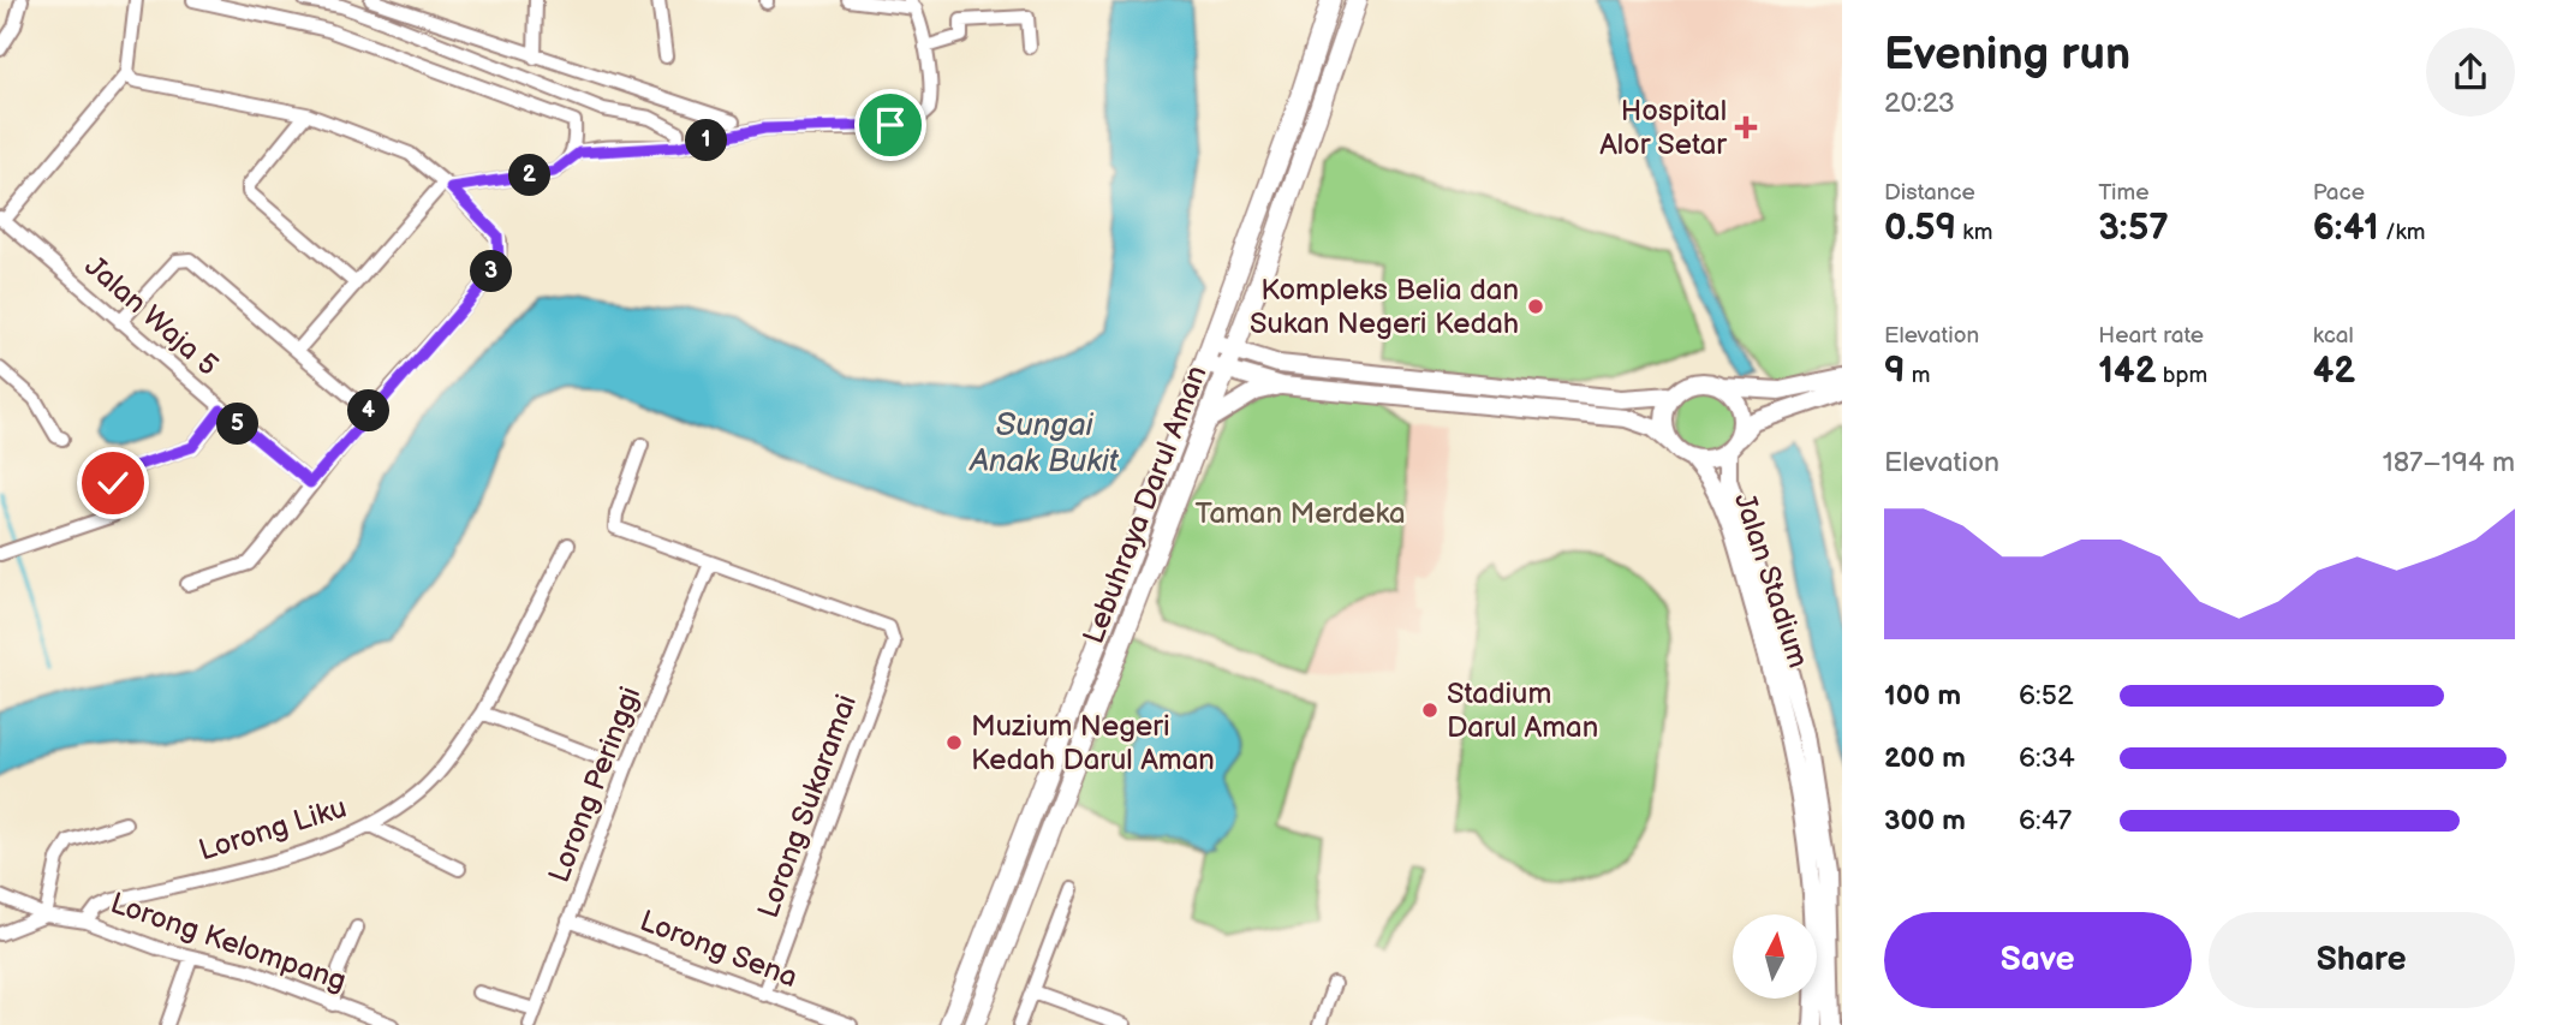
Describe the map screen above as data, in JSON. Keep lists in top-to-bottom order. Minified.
{"streets":{"main road":["Lebuhraya Darul Aman","Jalan Stadium"],"street":["Jalan Waja 5","Lorong Peringgi","Lorong Sukaramai","Lorong Liku","Lorong Kelompang","Lorong Sena"]},"crossings":[["Lorong Peringgi","Lorong Sukaramai"],["Lorong Peringgi","Lorong Sena"],["Lorong Sukaramai","Lorong Sena"],["Lorong Liku","Lorong Kelompang"]],"water":["Sungai Anak Bukit"],"parks":["Taman Merdeka"],"places":{"health":["Hospital Alor Setar"],"other":["Kompleks Belia dan Sukan Negeri Kedah","Stadium Darul Aman","Muzium Negeri Kedah Darul Aman"]},"north":"top","page":{"heading":["Evening run","20:23"],"pins":["1","2","3","4","5"],"stats":[["Distance","0.59 km"],["Time","3:57"],["Pace","6:41 /km"],["Elevation","9 m"],["Heart rate","142 bpm"],["kcal","42"]],"chart":["Elevation","187–194 m"],"list":[{"name":"100 m","note":"6:52"},{"name":"200 m","note":"6:34"},{"name":"300 m","note":"6:47"}],"buttons":["Save","Share"]}}
